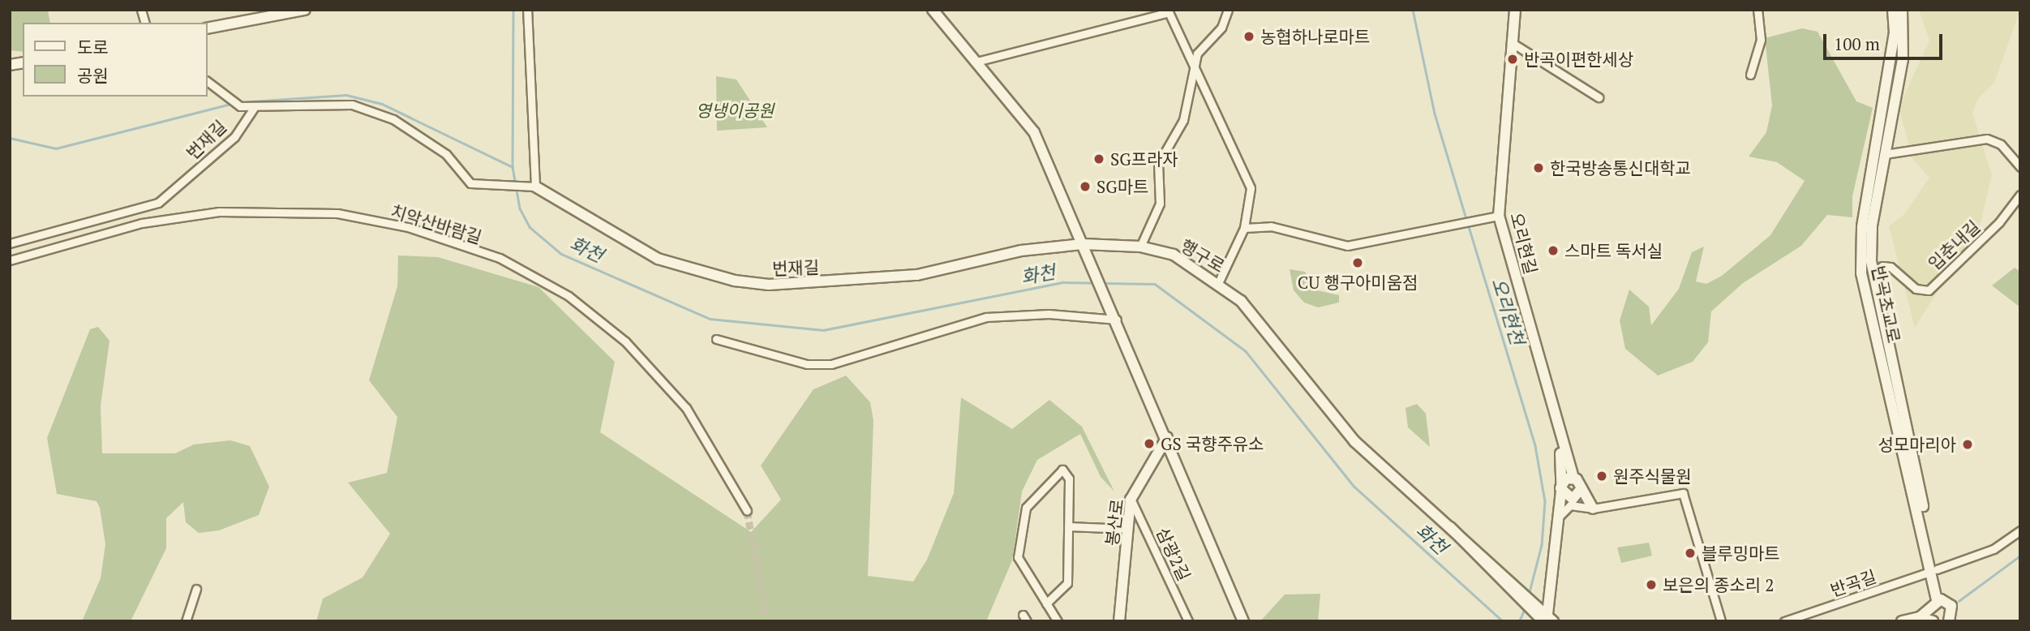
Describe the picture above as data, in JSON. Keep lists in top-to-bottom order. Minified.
{"streets":{"street":["번재길","치악산바람길","오리현길","입춘내길","행구로","반곡초교로","봉산로","삼광2길","반곡길"]},"crossings":[["번재길","행구로"],["입춘내길","반곡초교로"],["반곡초교로","반곡길"],["봉산로","삼광2길"]],"water":["화천","오리현천"],"parks":["영냉이공원"],"places":["농협하나로마트","반곡이편한세상","SG프라자","한국방송통신대학교","SG마트","스마트 독서실","CU 행구아미움점","GS 국향주유소","성모마리아","원주식물원","블루밍마트","보은의 종소리 2"],"legend":["도로","공원"],"scale_bar":"100 m"}
